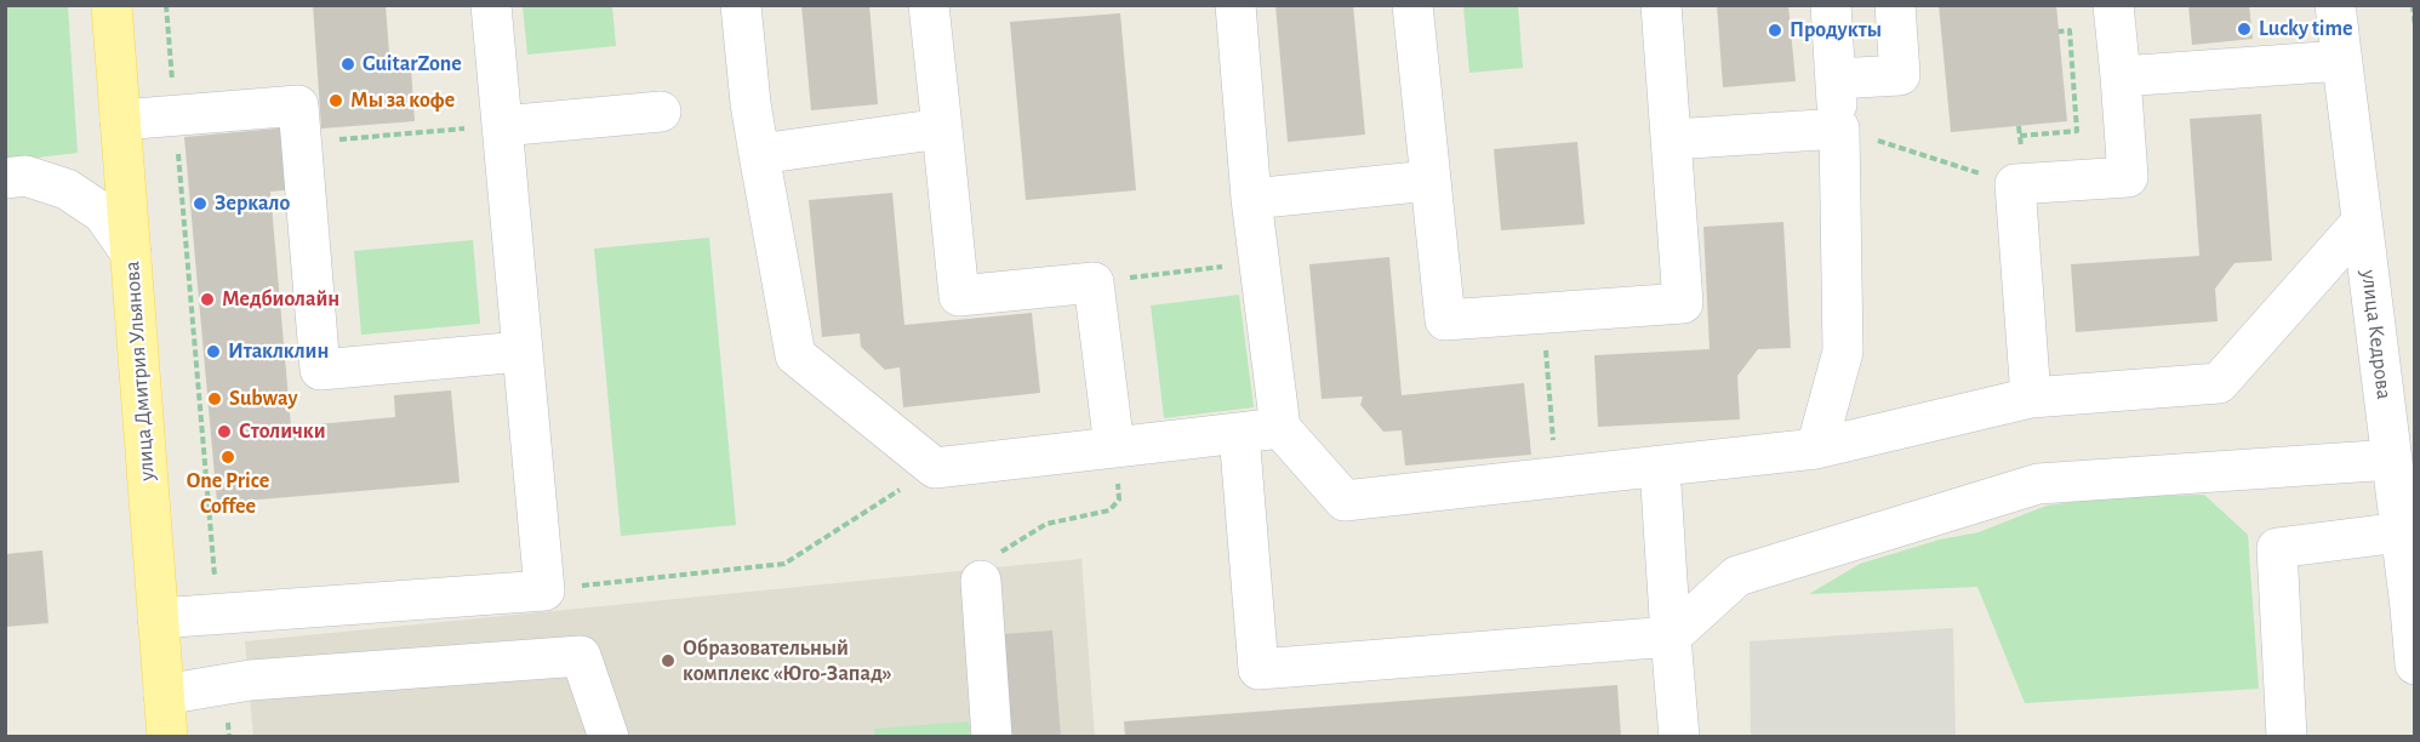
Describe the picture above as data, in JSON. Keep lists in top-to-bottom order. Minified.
{"streets":{"main road":["улица Дмитрия Ульянова"],"street":["улица Кедрова"]},"places":["Lucky time","Продукты","GuitarZone","Мы за кофе","Зеркало","Медбиолайн","Итаклклин","Subway","Столички","One Price Coffee","Образовательный комплекс «Юго-Запад»"]}
